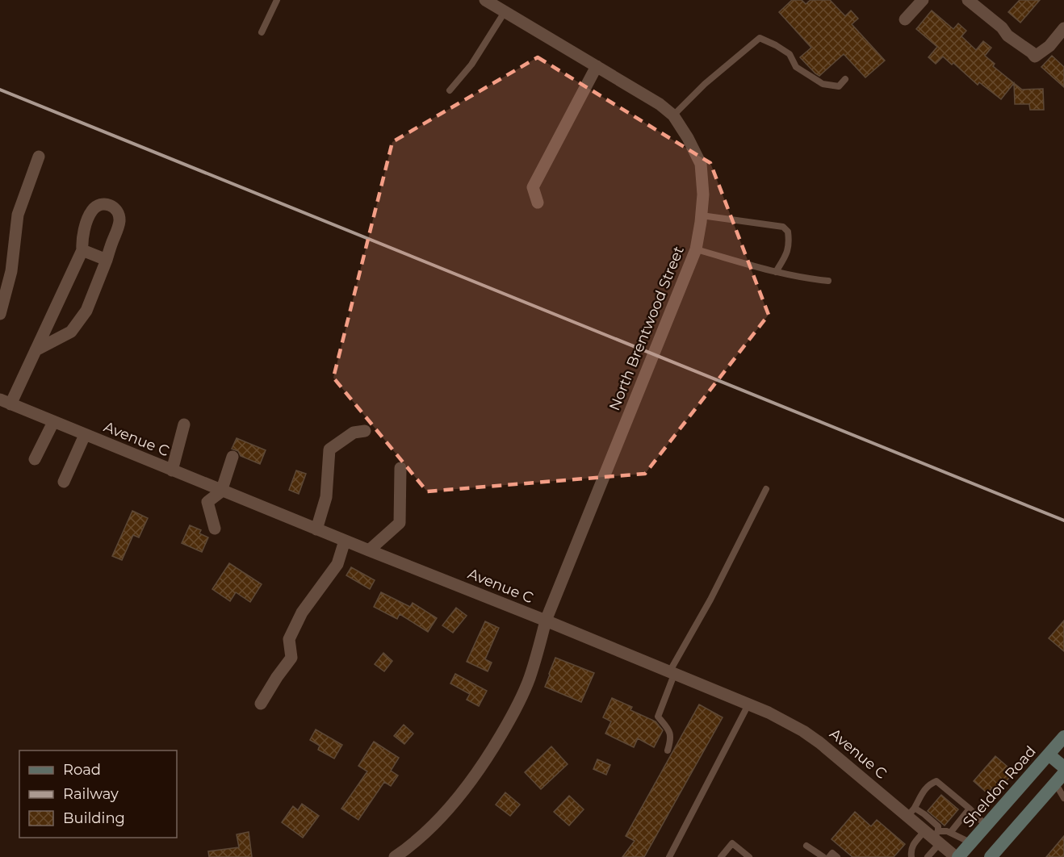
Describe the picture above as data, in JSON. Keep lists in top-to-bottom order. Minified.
{"streets":{"main road":["Sheldon Road"],"street":["North Brentwood Street","Avenue C"]},"crossings":[["North Brentwood Street","Avenue C"],["Avenue C","Sheldon Road"]],"legend":["Road","Railway","Building"]}
